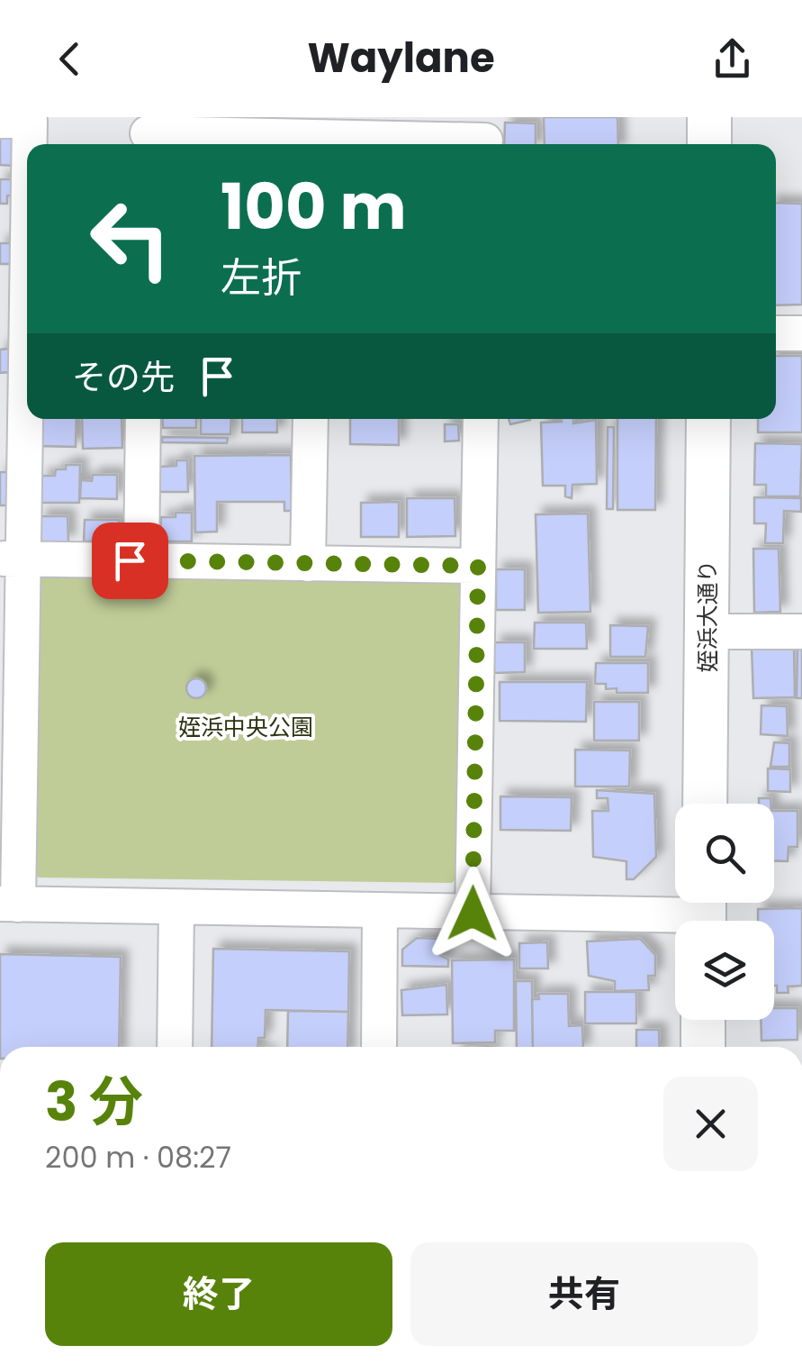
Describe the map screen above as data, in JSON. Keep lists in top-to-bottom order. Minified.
{"streets":{"main road":["姪浜大通り"]},"parks":["姪浜中央公園"],"page":{"header":"Waylane","turn":["100 m","左折"],"then":"その先","heading":["3 分","200 m · 08:27"],"buttons":["終了","共有"]}}
